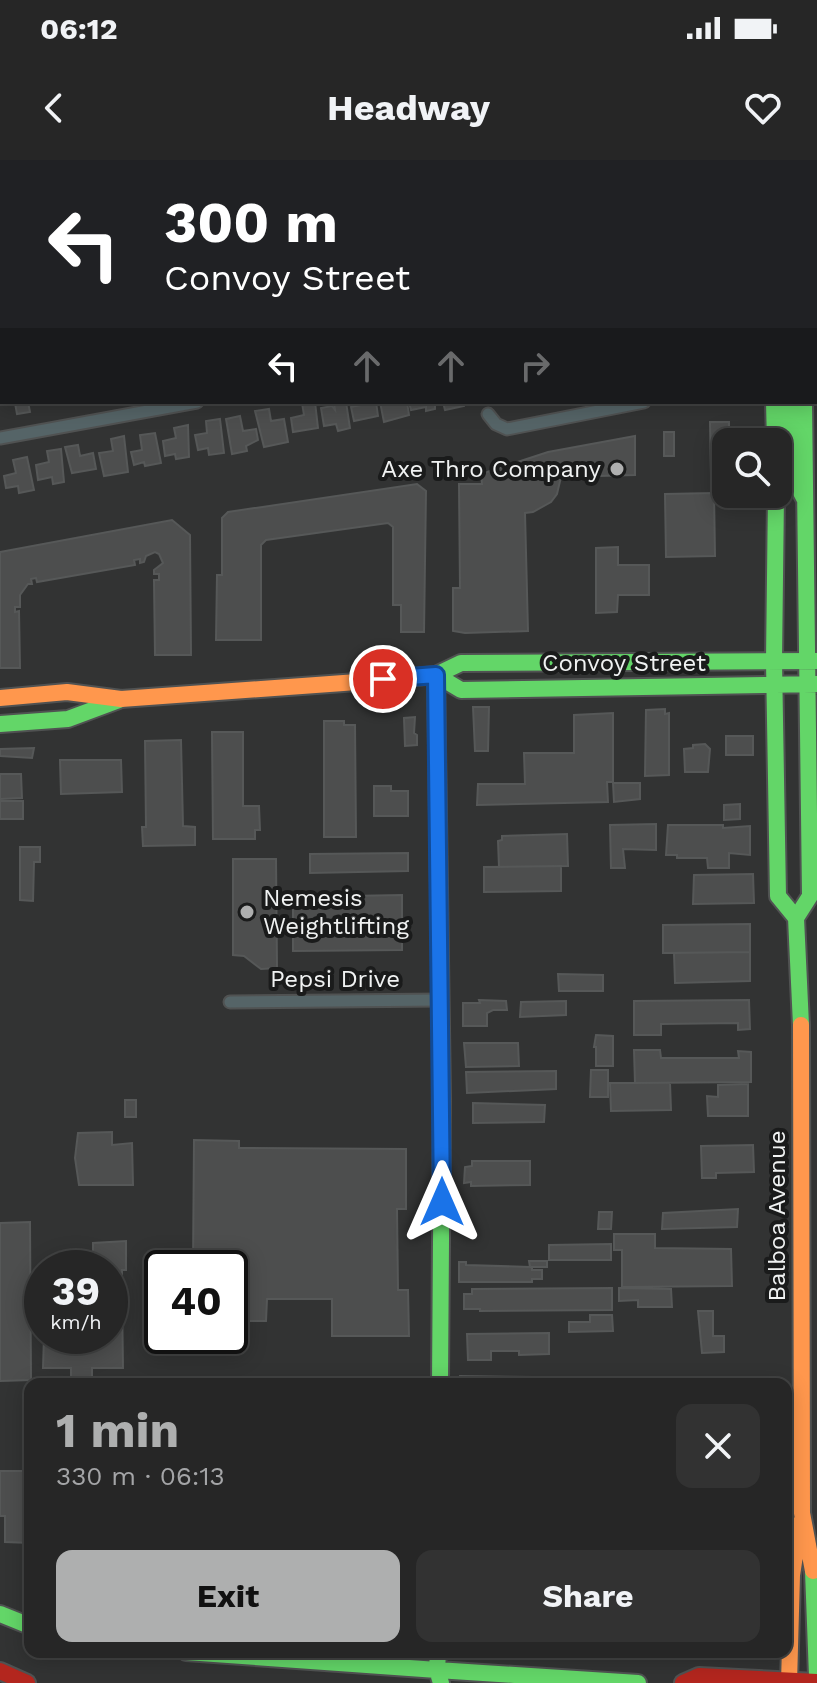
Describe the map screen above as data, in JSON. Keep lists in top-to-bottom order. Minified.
{"streets":{"main road":["Convoy Street","Balboa Avenue"],"street":["Pepsi Drive"]},"crossings":[["Convoy Street","Balboa Avenue"]],"places":["Axe Thro Company","Nemesis Weightlifting"],"page":{"status":"06:12","header":"Headway","turn":["300 m","Convoy Street"],"speed":"39 km/h","limit":"40","heading":["1 min","330 m · 06:13"],"buttons":["Exit","Share"]}}
